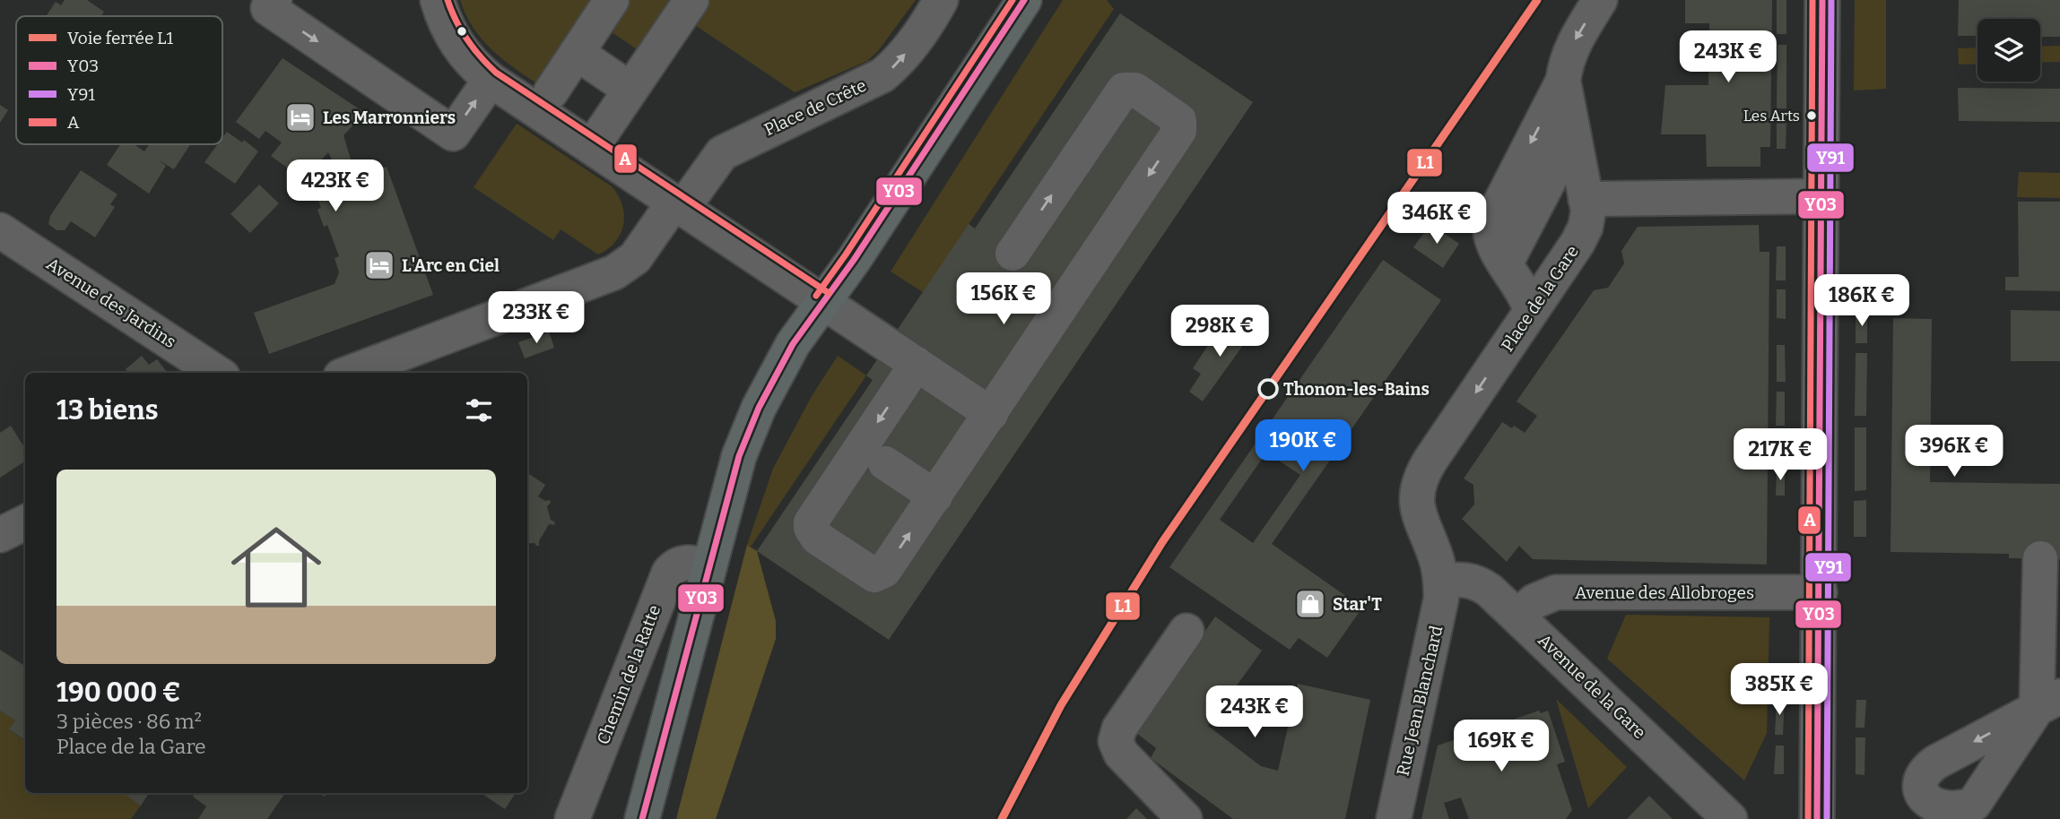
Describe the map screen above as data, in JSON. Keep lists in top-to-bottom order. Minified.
{"streets":{"street":["Place de Crête","Place de la Gare","Avenue des Jardins","Avenue des Allobroges","Chemin de la Ratte","Avenue de la Gare","Rue Jean Blanchard"]},"crossings":[["Place de la Gare","Avenue de la Gare"],["Place de la Gare","Rue Jean Blanchard"],["Avenue des Allobroges","Avenue de la Gare"],["Avenue de la Gare","Rue Jean Blanchard"]],"one_way":["Place de la Gare"],"places":{"other":["Les Arts","Thonon-les-Bains"],"hotel":["Les Marronniers","L'Arc en Ciel"],"shop":["Star'T"]},"lines":["rail line L1","transit line Y03","transit line Y91","transit line A"],"legend":["Voie ferrée L1","Y03","Y91","A"],"page":{"price":["243K €","423K €","346K €","156K €","186K €","233K €","298K €","190K €","396K €","217K €","385K €","243K €","169K €"],"heading":"13 biens","list":[{"name":"190 000 €","note":"3 pièces · 86 m² · Place de la Gare"}]}}
